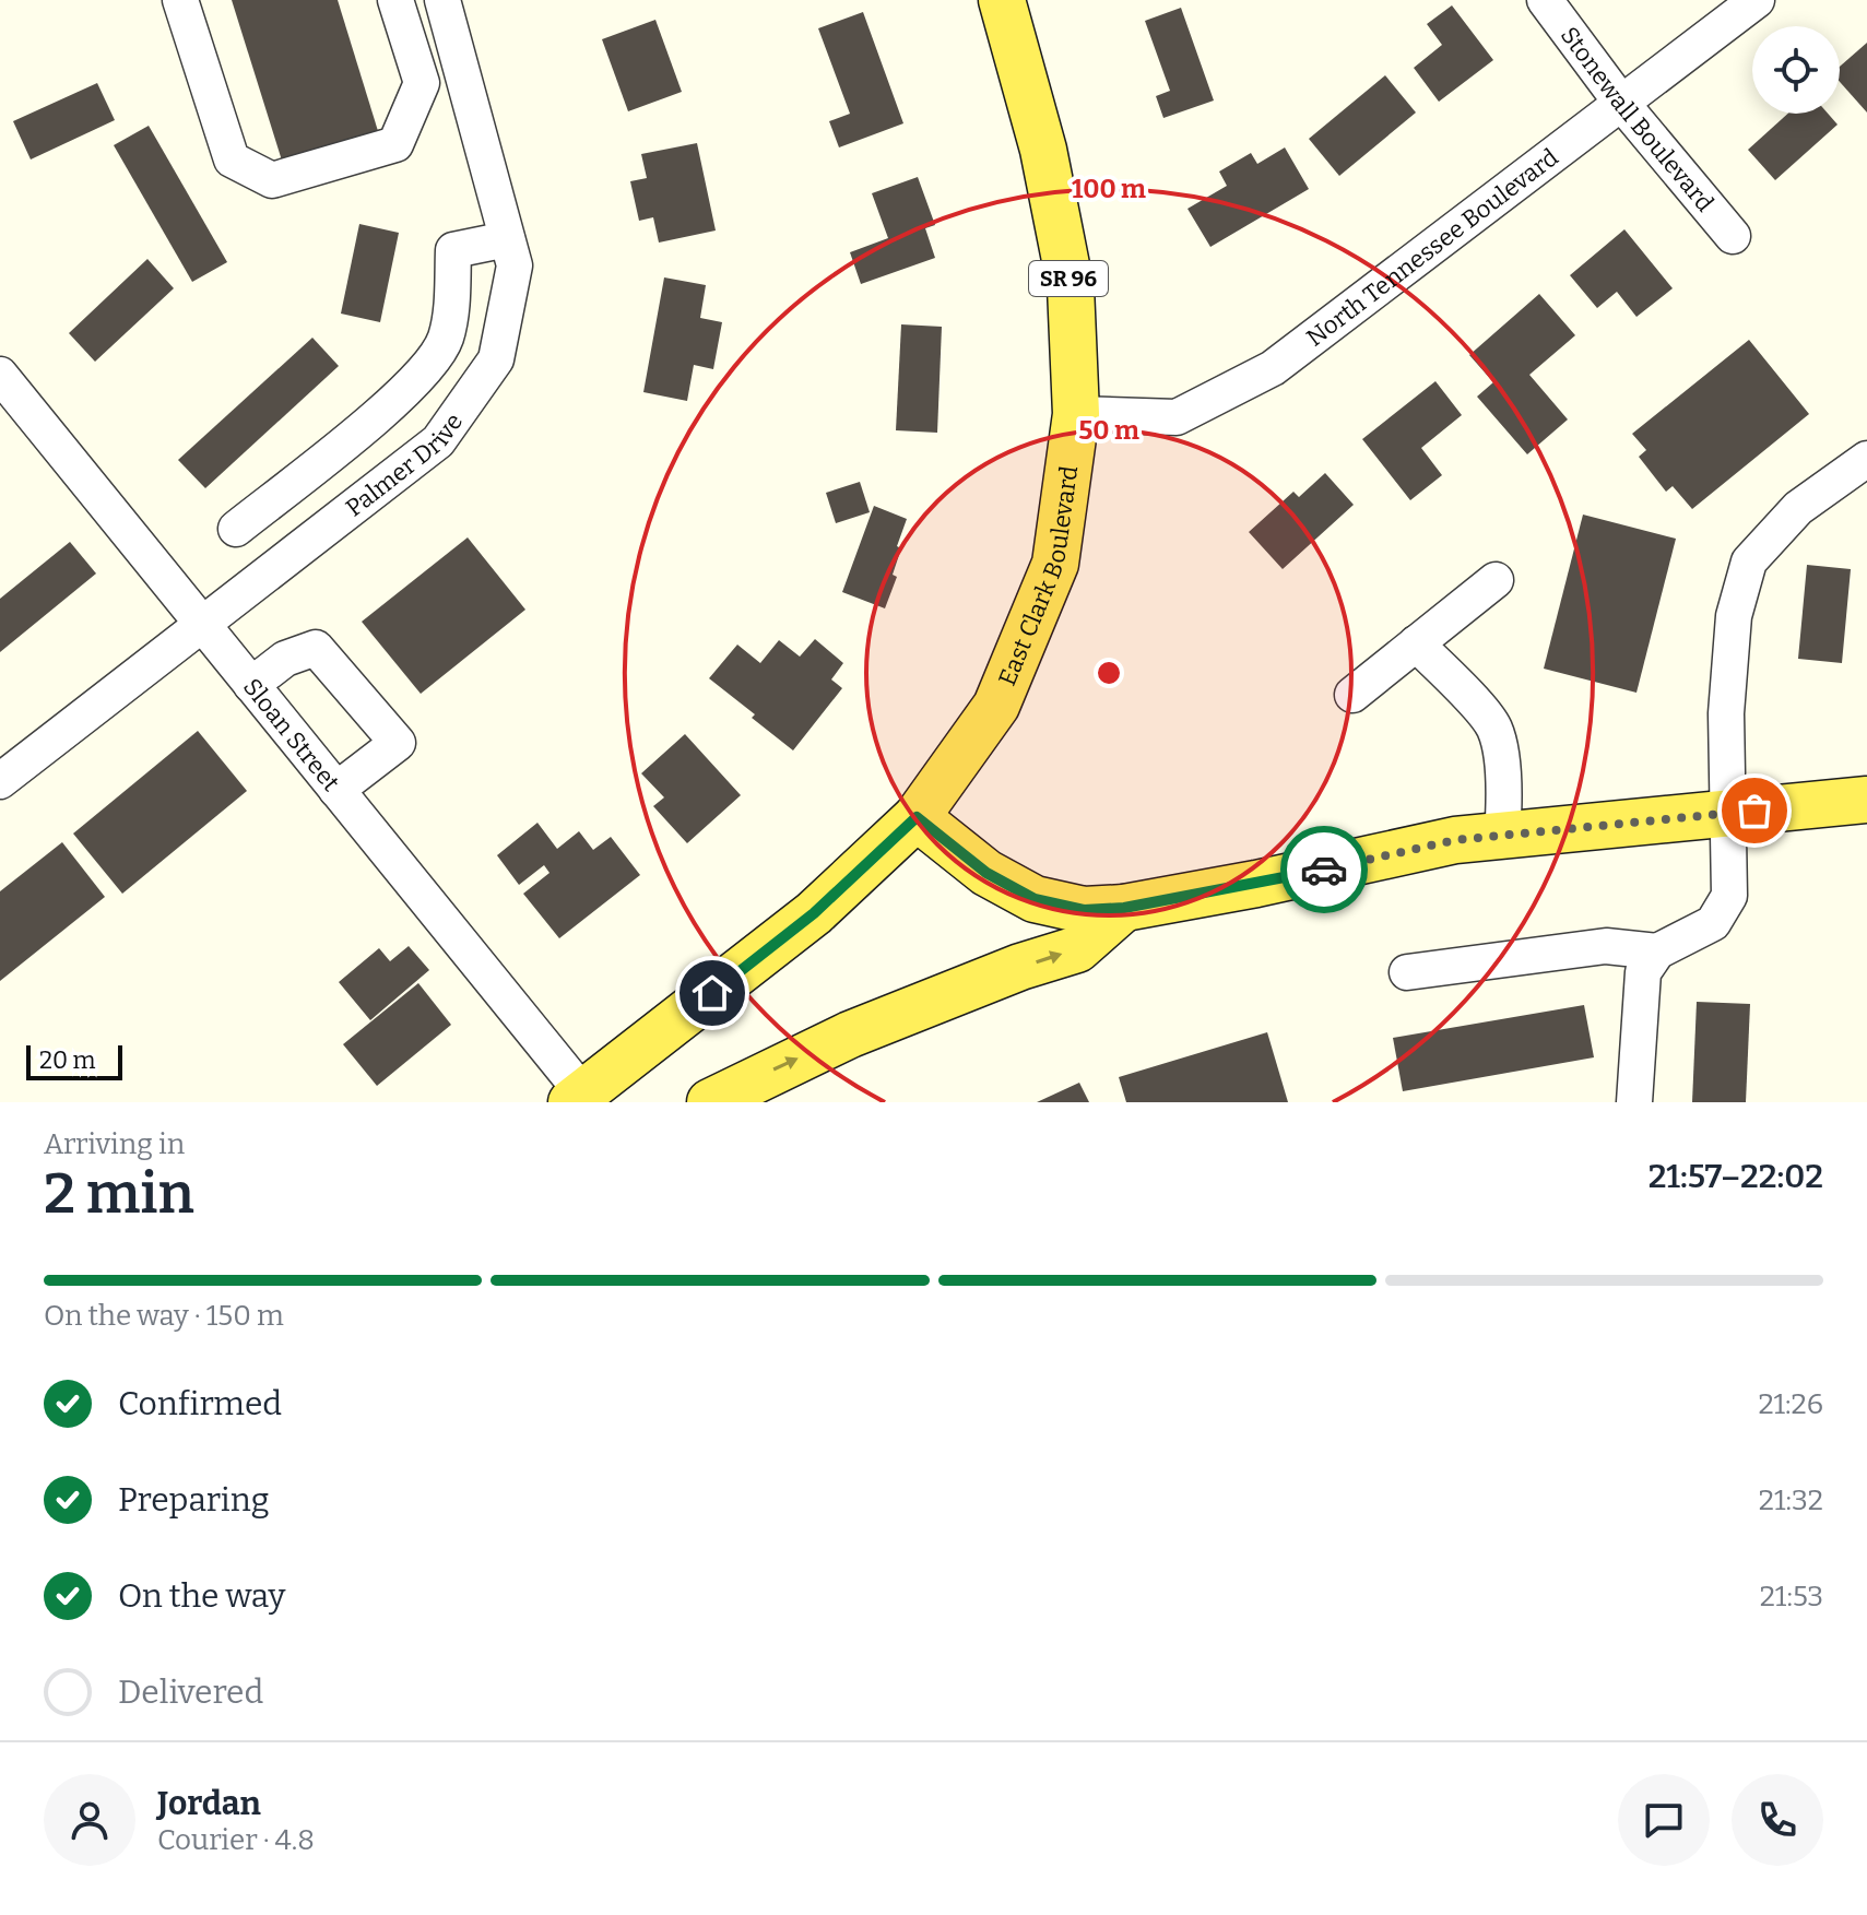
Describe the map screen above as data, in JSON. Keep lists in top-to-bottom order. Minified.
{"streets":{"main road":["SR 96","East Clark Boulevard"],"street":["Stonewall Boulevard","North Tennessee Boulevard","Palmer Drive","Sloan Street"]},"crossings":[["Stonewall Boulevard","North Tennessee Boulevard"],["North Tennessee Boulevard","East Clark Boulevard"],["Palmer Drive","Sloan Street"],["East Clark Boulevard","Sloan Street"]],"scale_bar":"20 m","page":{"scale":"20 m","heading":["2 min","Arriving in","21:57–22:02"],"panel":["Jordan","Courier · 4.8"],"bar":"On the way · 150 m","list":[["Confirmed","21:26"],["Preparing","21:32"],["On the way","21:53"],"Delivered"]},"rings":["100 m","50 m"]}
